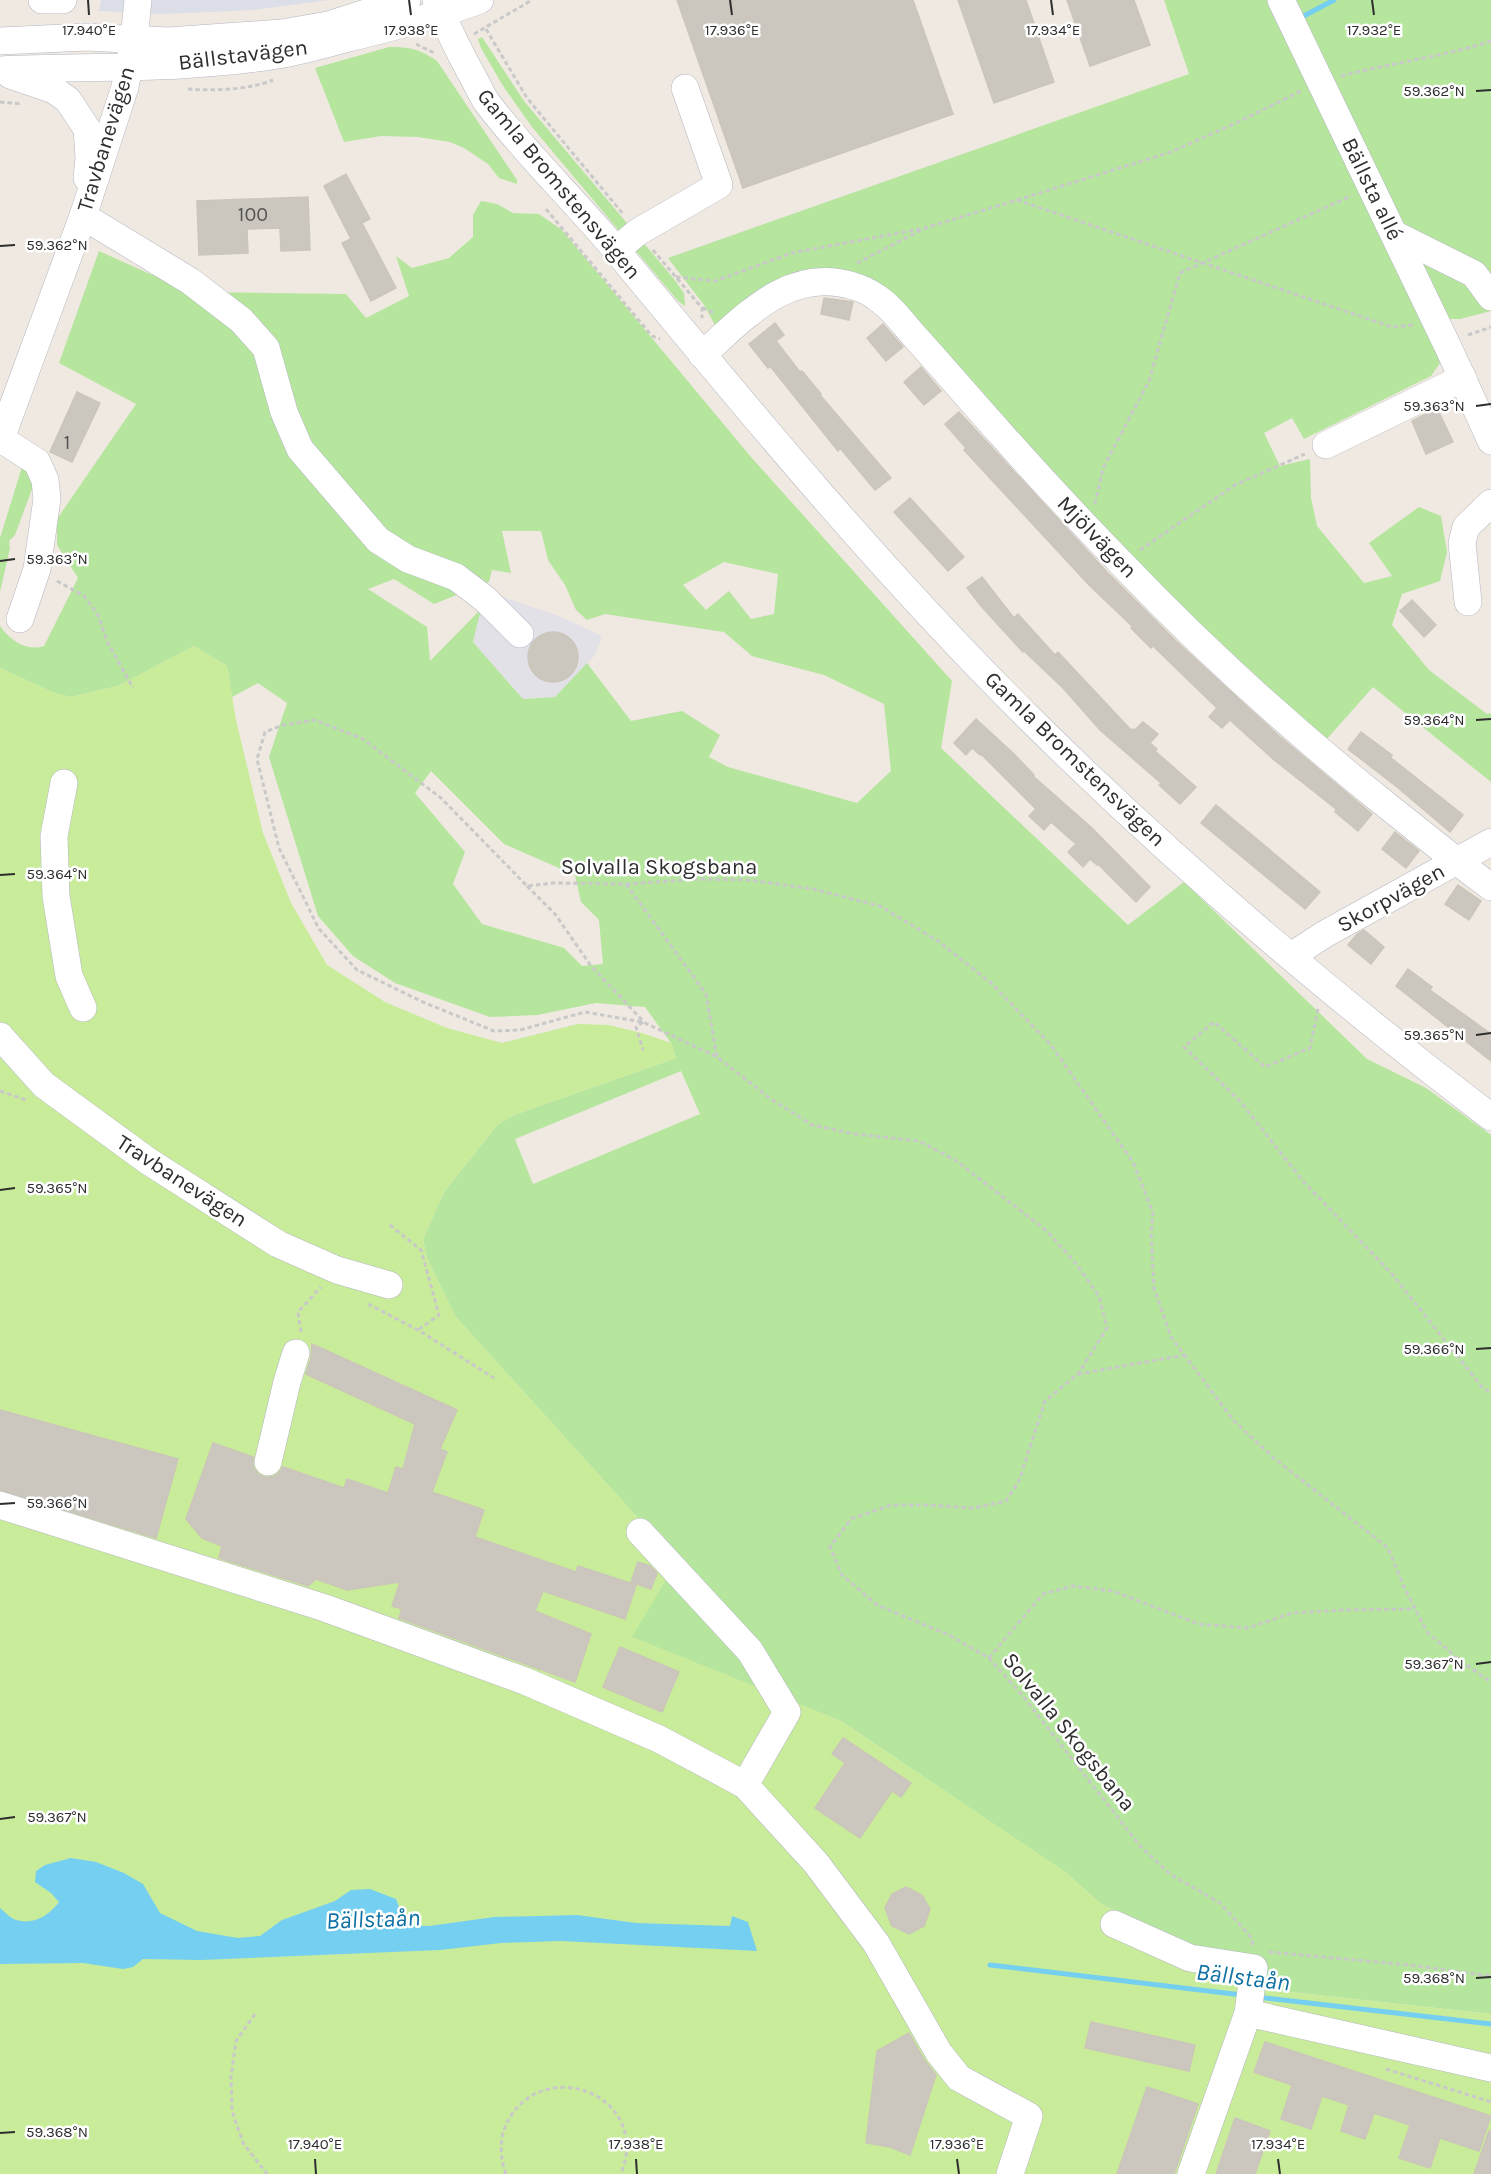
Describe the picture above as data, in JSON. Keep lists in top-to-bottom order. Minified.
{"streets":{"street":["Bällstavägen","Travbanevägen","Gamla Bromstensvägen","Bällsta allé","Mjölvägen","Skorpvägen"],"path":["Solvalla Skogsbana"]},"crossings":[["Bällstavägen","Travbanevägen"],["Bällstavägen","Gamla Bromstensvägen"],["Gamla Bromstensvägen","Mjölvägen"],["Gamla Bromstensvägen","Skorpvägen"],["Mjölvägen","Skorpvägen"]],"water":["Bällstaån"],"house_numbers":["100","1"],"coordinates":["17.940°E","17.938°E","17.936°E","17.934°E","17.932°E","59.362°N","59.363°N","59.364°N","59.365°N","59.366°N","59.367°N","59.368°N"]}
